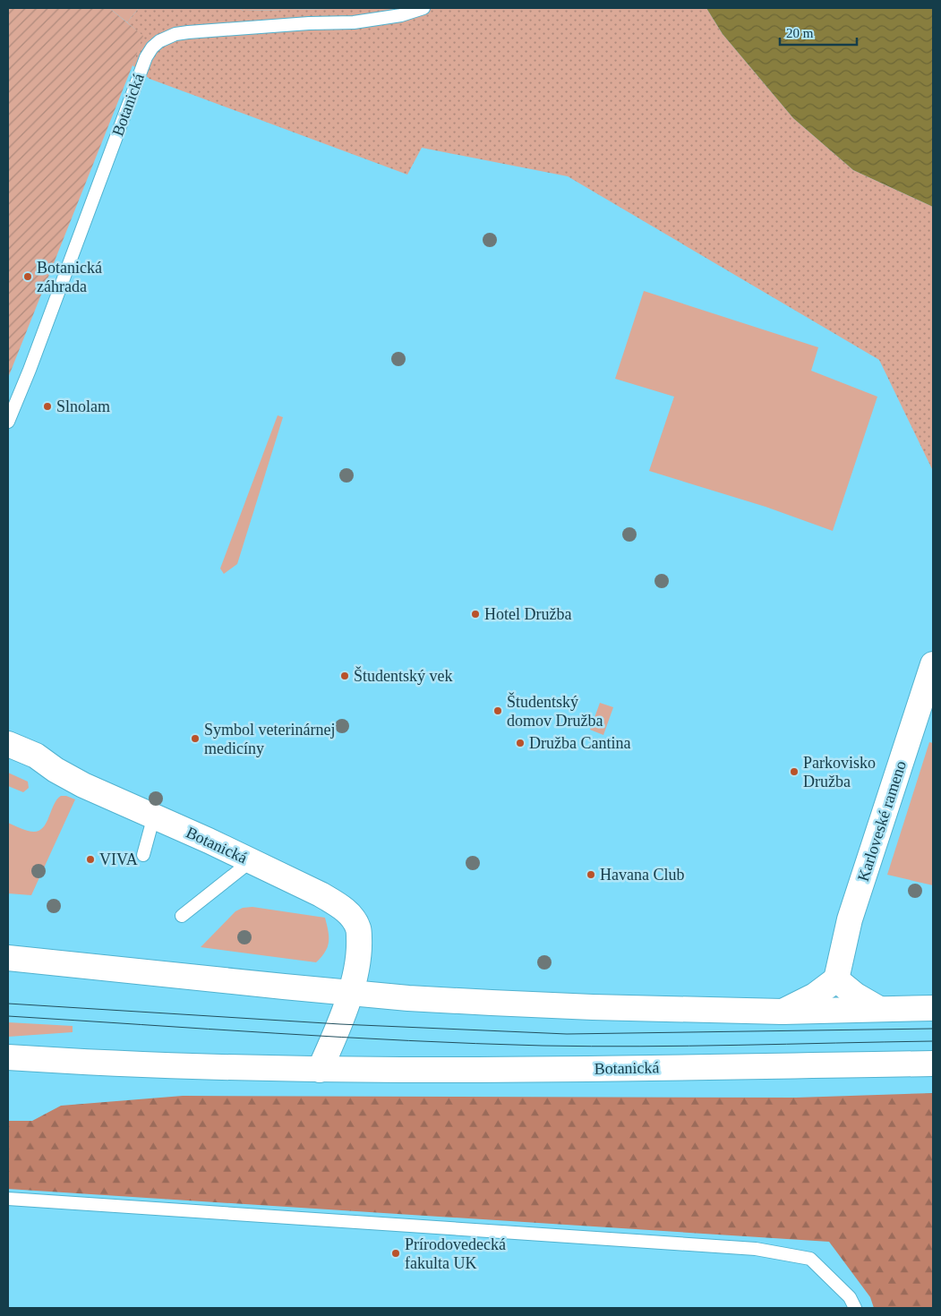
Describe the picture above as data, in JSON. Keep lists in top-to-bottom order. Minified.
{"streets":{"main road":["Botanická","Karloveské rameno"]},"places":["Botanická záhrada","Slnolam","Hotel Družba","Študentský vek","Študentský domov Družba","Symbol veterinárnej medicíny","Družba Cantina","Parkovisko Družba","VIVA","Havana Club","Prírodovedecká fakulta UK"],"scale_bar":"20 m"}
